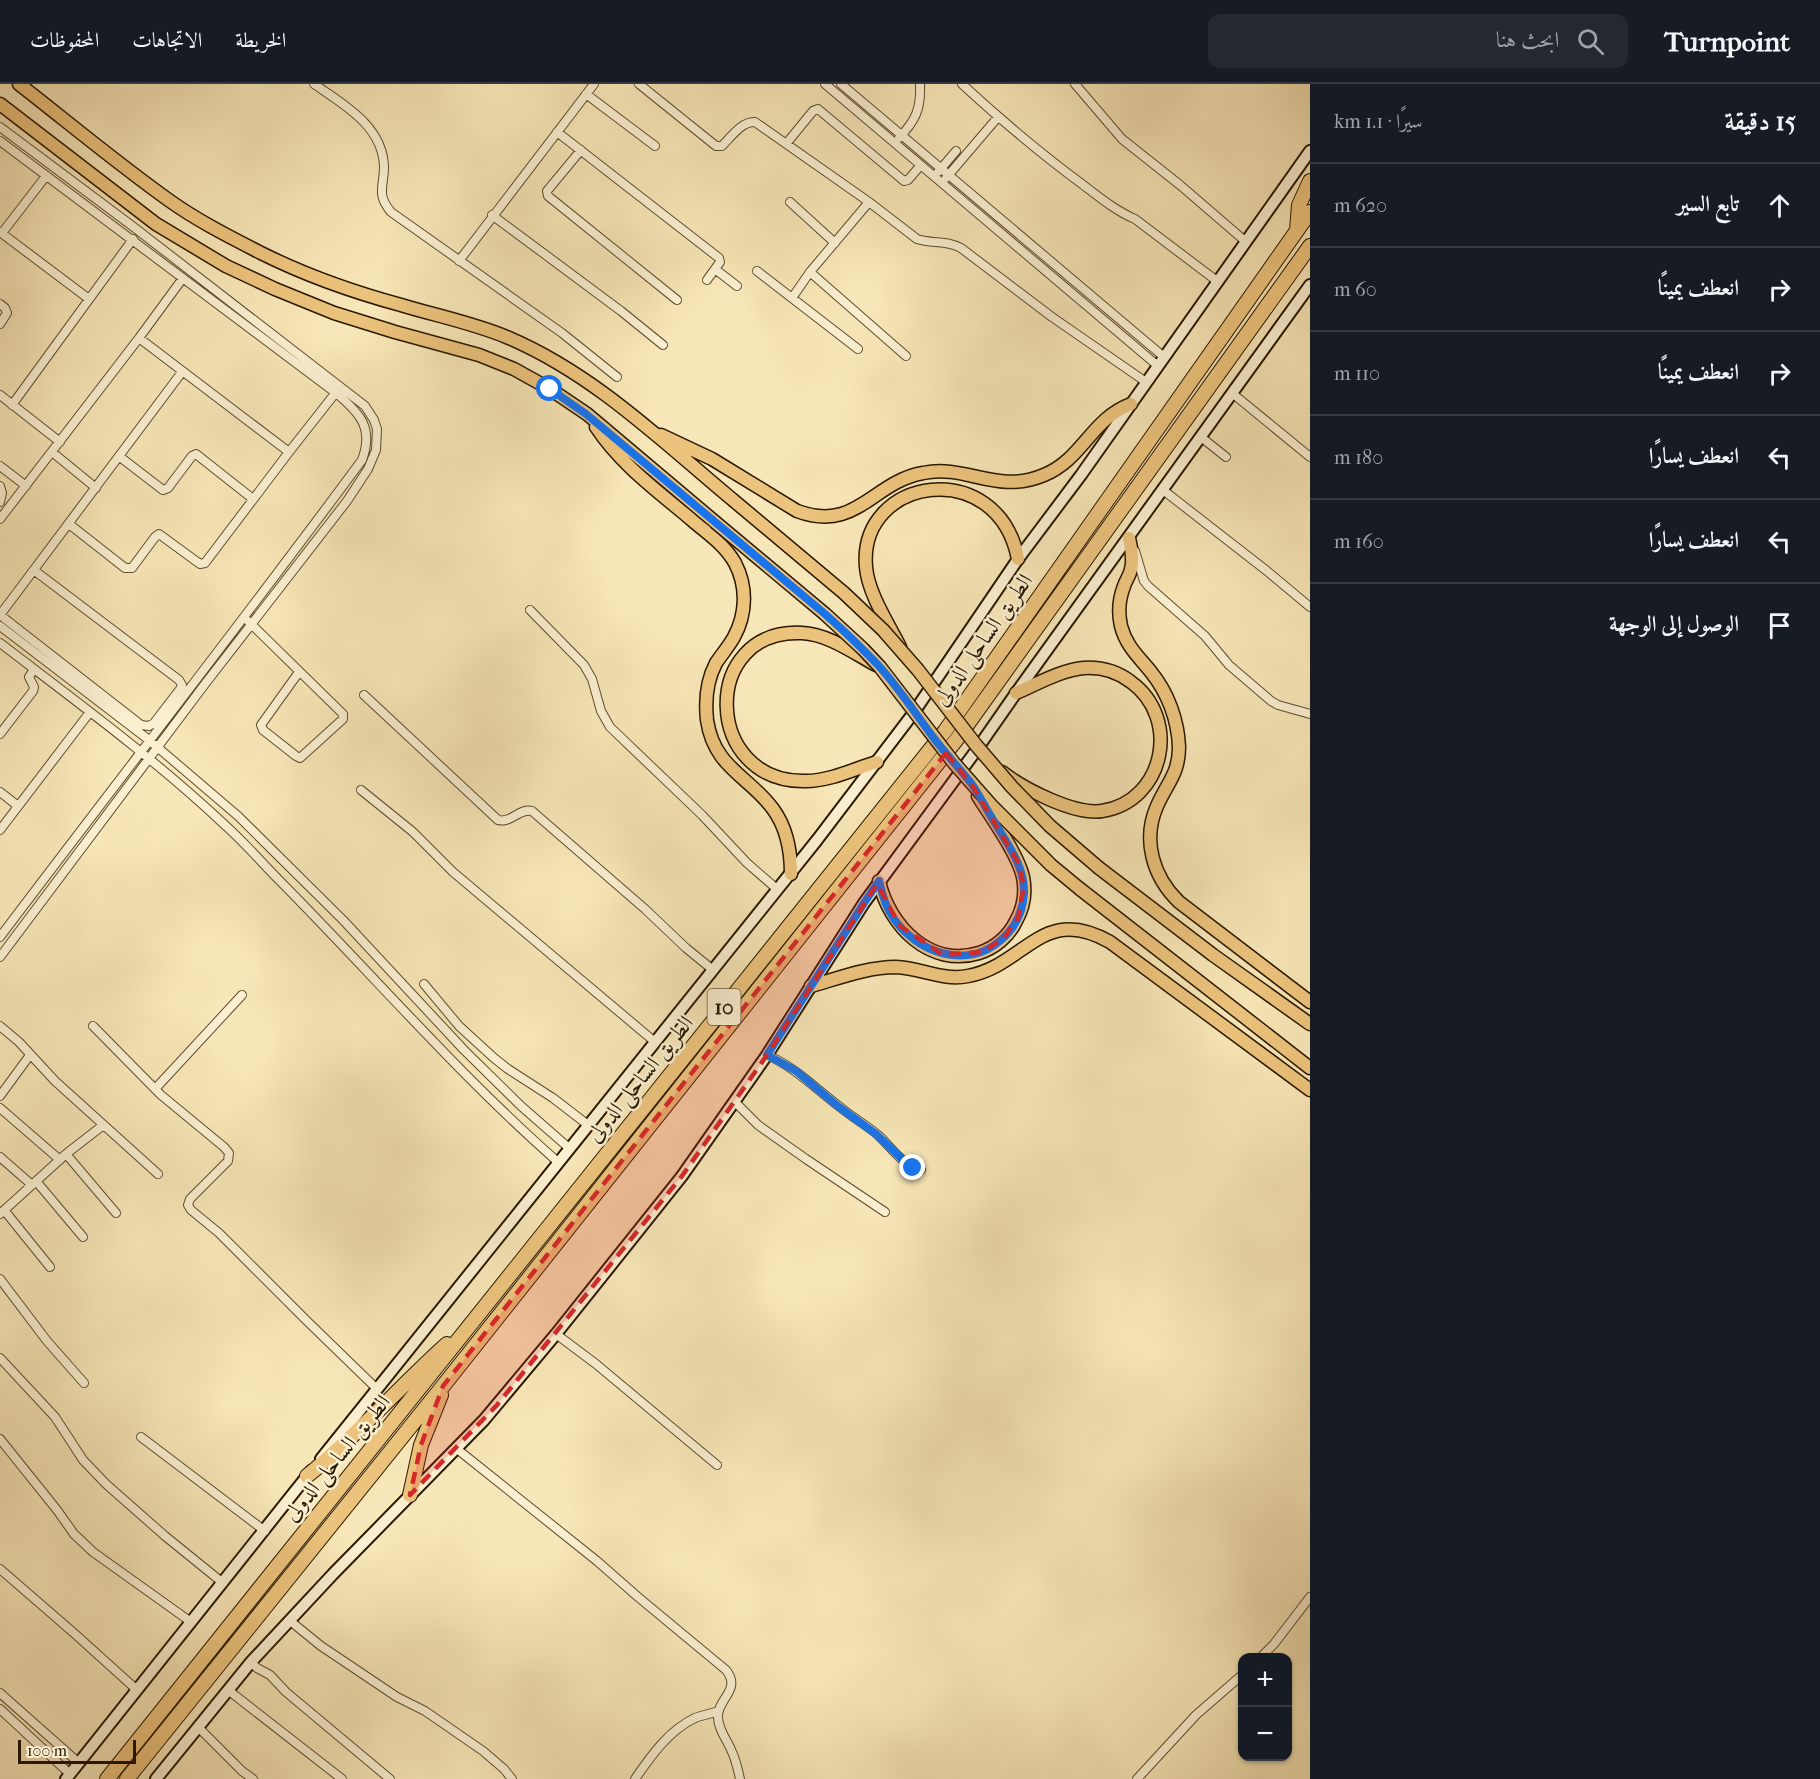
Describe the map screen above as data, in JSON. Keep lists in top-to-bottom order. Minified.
{"streets":{"highway":["الطريق الساحلى الدولى","10"]},"scale_bar":"100 m","page":{"header":"Turnpoint","search":"ابحث هنا","nav":["الخريطة","الاتجاهات","المحفوظات"],"heading":["15 دقيقة","سيرًا · 1.1 km"],"list":[["تابع السير","620 m"],["انعطف يمينًا","60 m"],["انعطف يمينًا","110 m"],["انعطف يسارًا","180 m"],["انعطف يسارًا","160 m"],"الوصول إلى الوجهة"],"map_buttons":["+","−"],"scale":"100 m"}}
